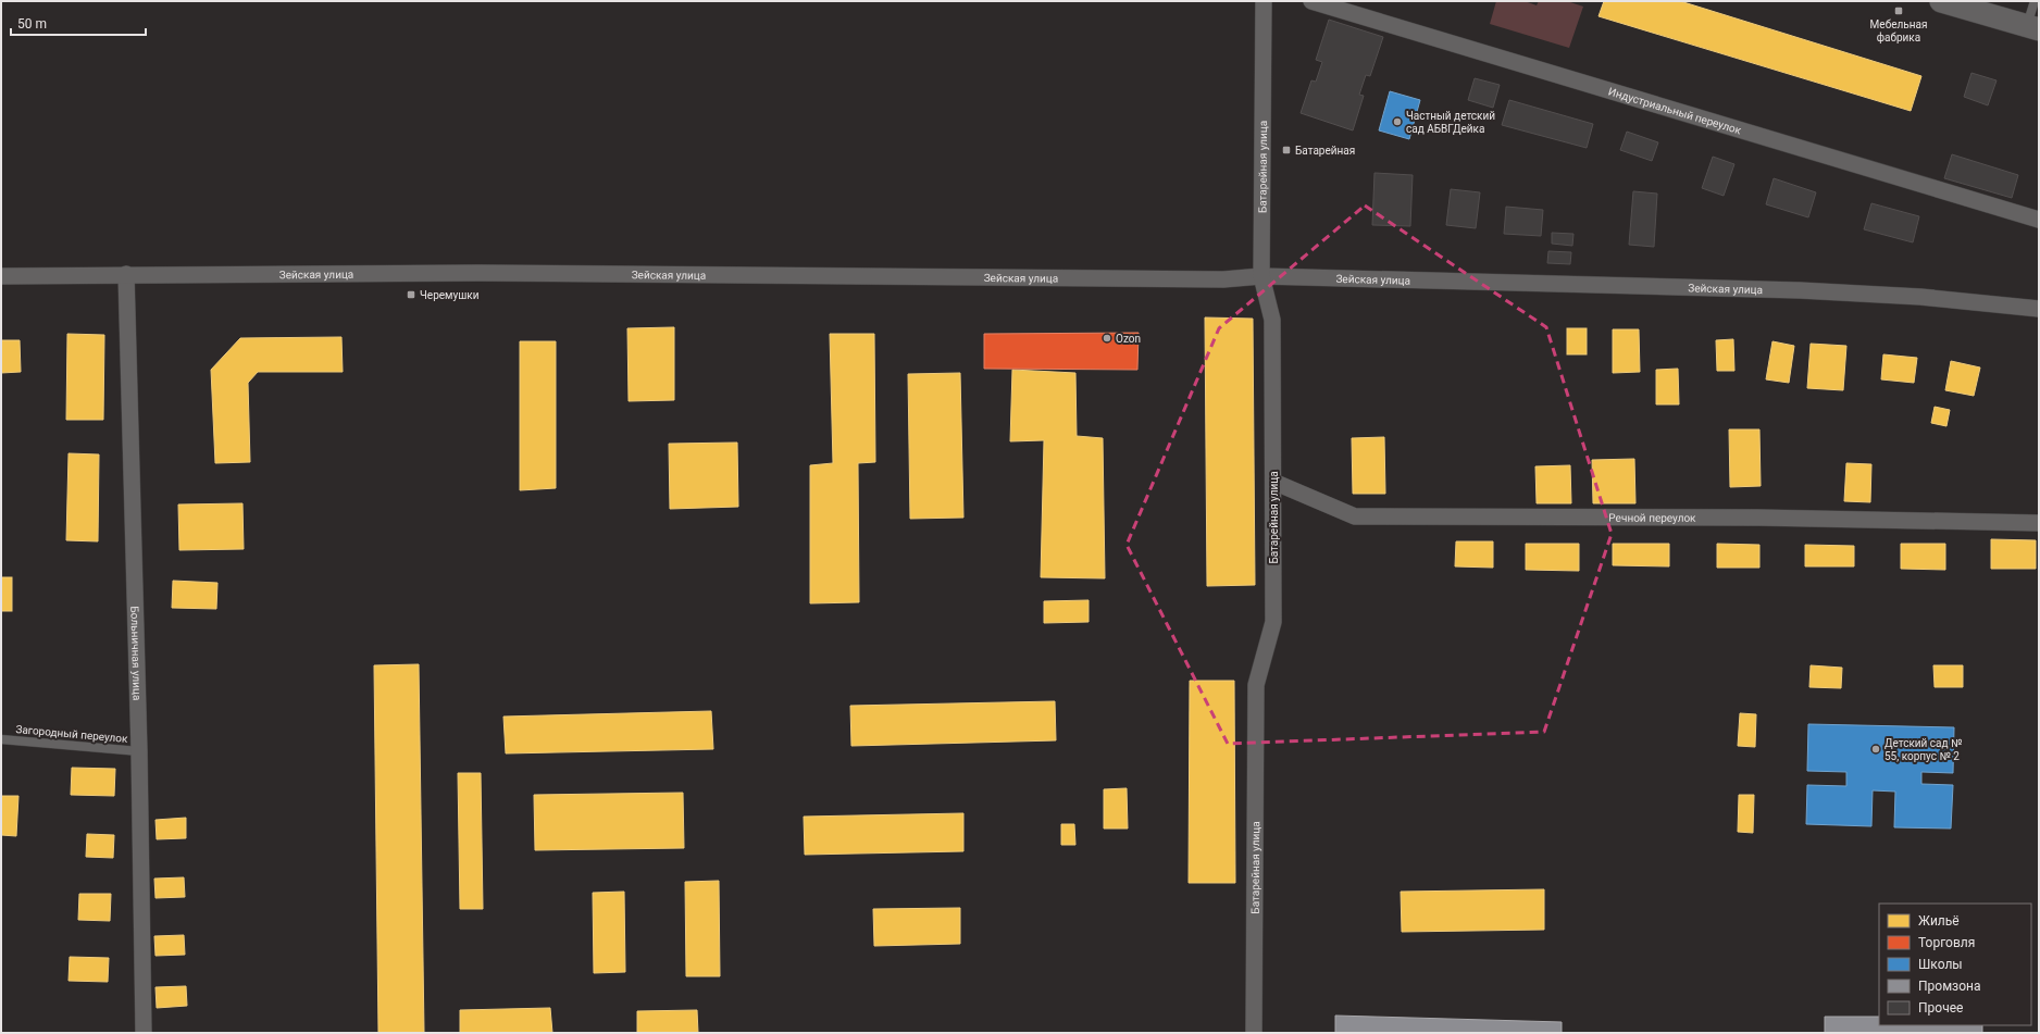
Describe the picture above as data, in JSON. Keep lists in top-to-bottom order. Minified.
{"streets":{"street":["Индустриальный переулок","Батарейная улица","Зейская улица","Речной переулок","Больничная улица"],"lane":["Загородный переулок"]},"crossings":[["Батарейная улица","Зейская улица"],["Батарейная улица","Речной переулок"],["Зейская улица","Больничная улица"],["Больничная улица","Загородный переулок"]],"places":{"transit":["Мебельная фабрика","Батарейная","Черемушки"],"other":["Частный детский сад АБВГДейка","Ozon","Детский сад № 55, корпус № 2"]},"legend":["Жильё","Торговля","Школы","Промзона","Прочее"],"scale_bar":"50 m"}
